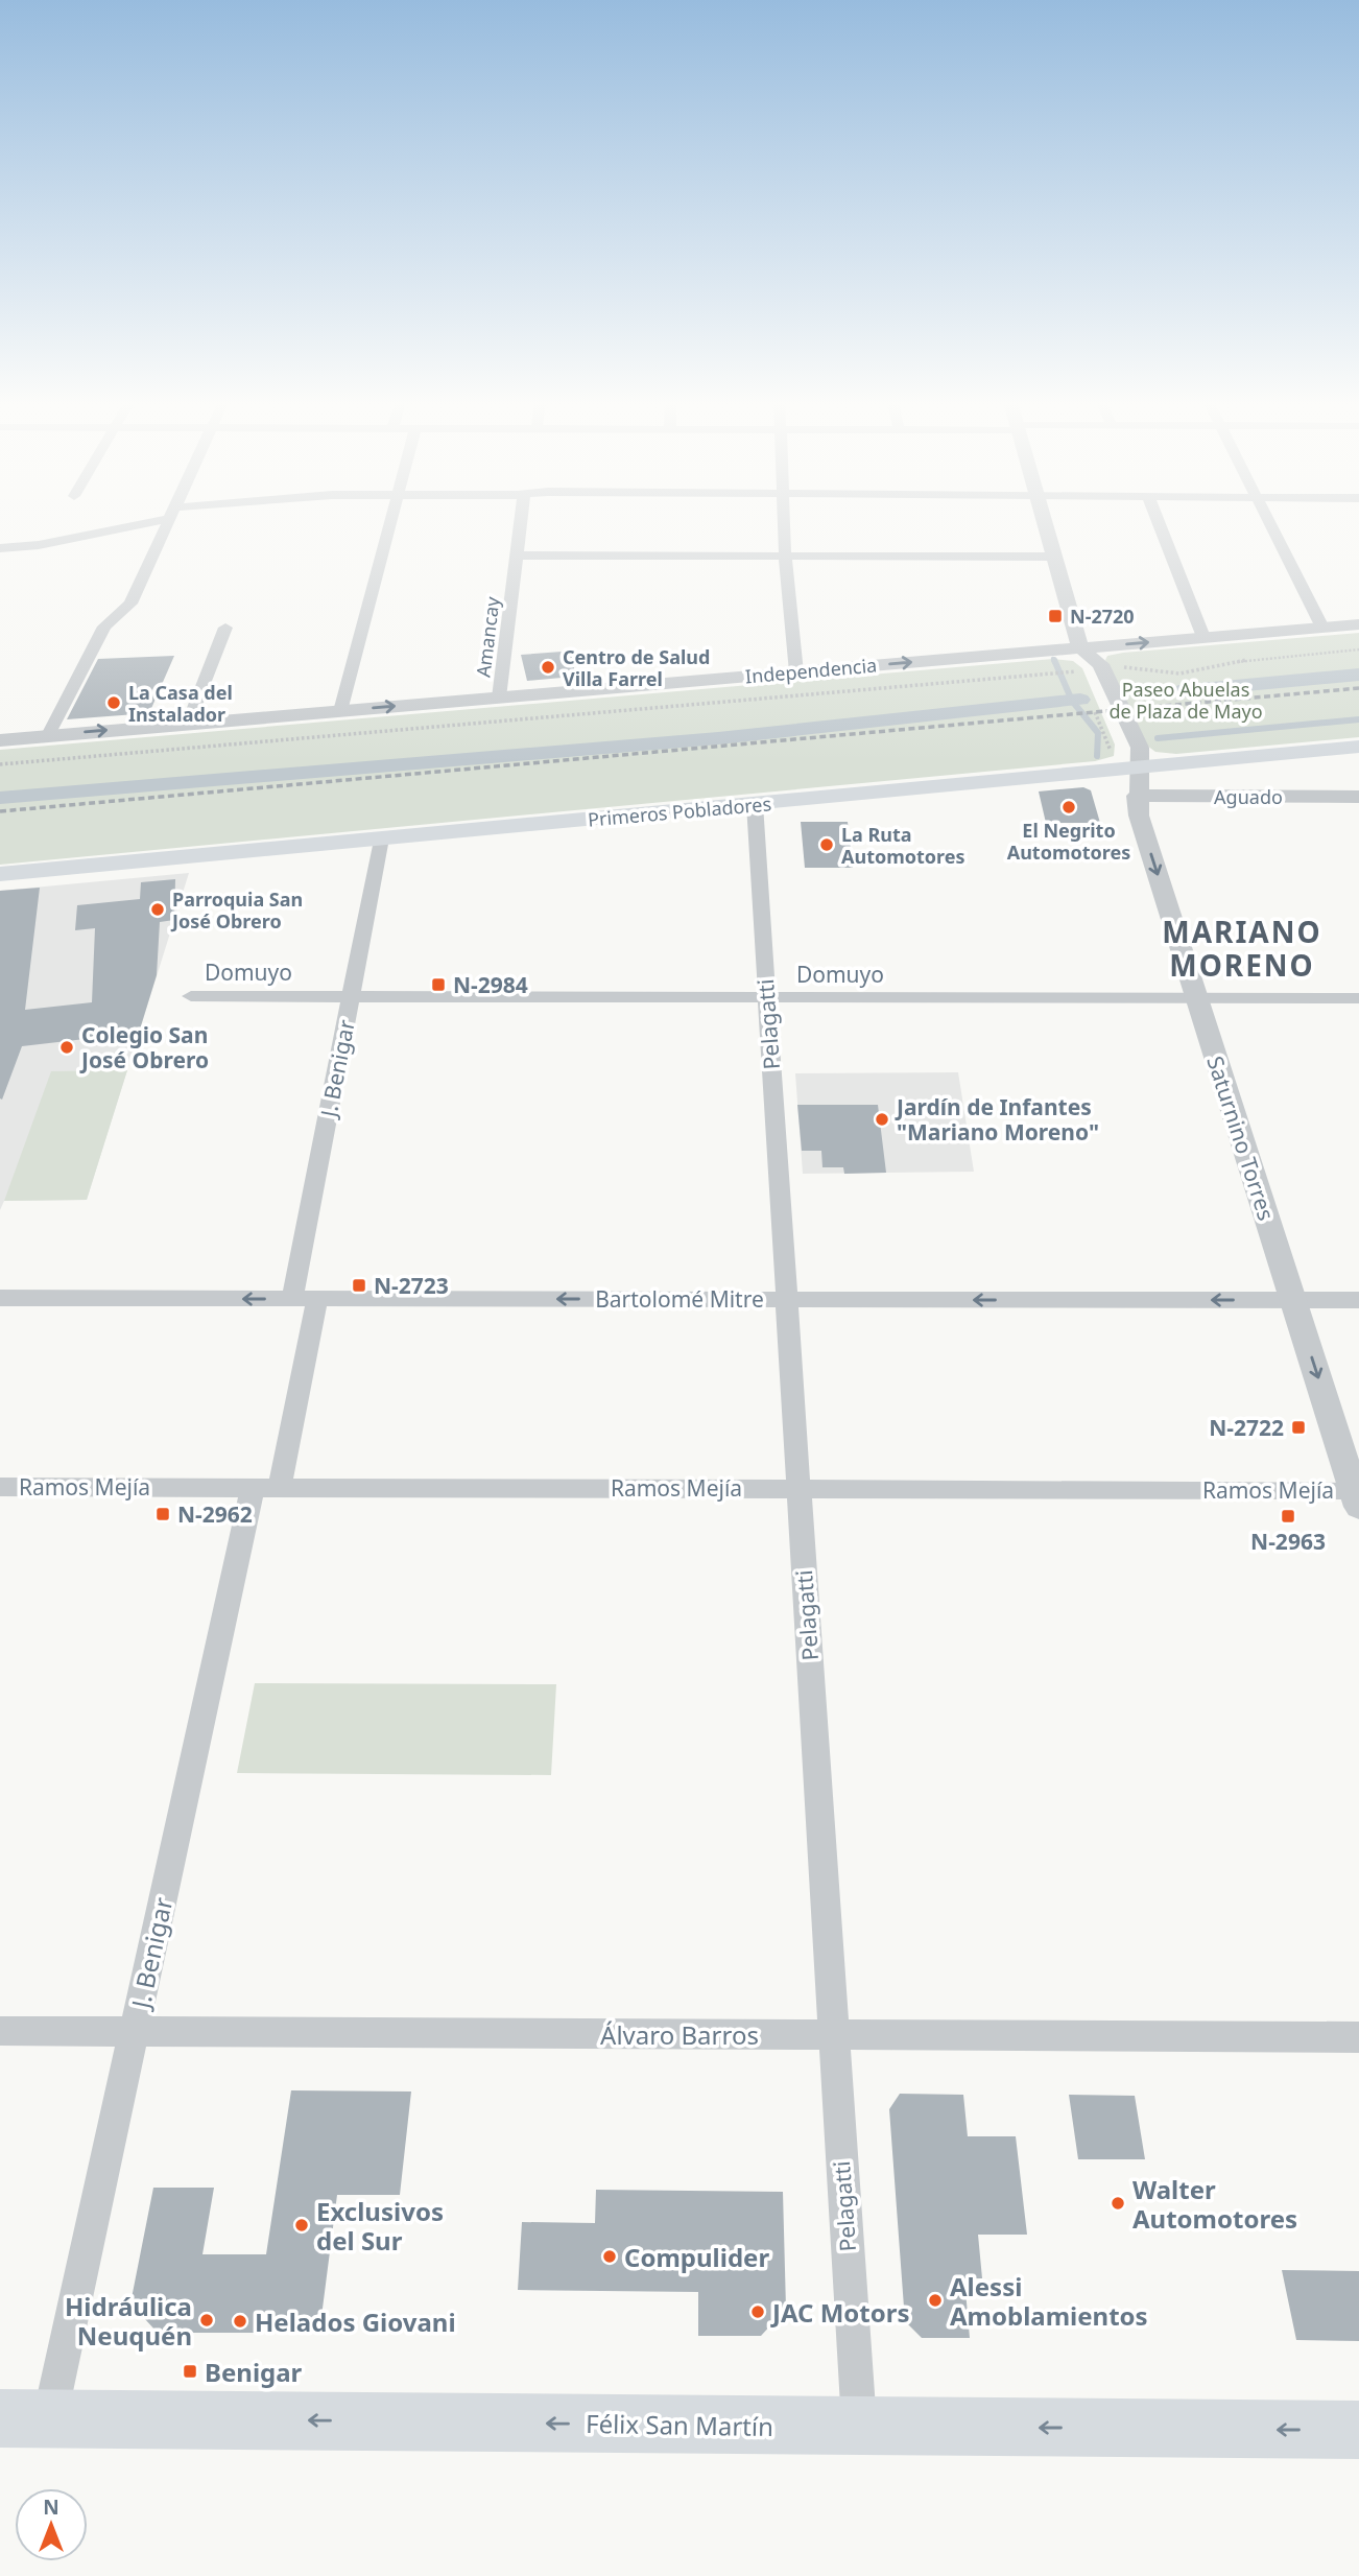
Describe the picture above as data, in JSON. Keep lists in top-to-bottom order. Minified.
{"streets":{"highway":["Félix San Martín"],"main road":["Primeros Pobladores"],"street":["Amancay","Independencia","Aguado","Domuyo","Pelagatti","J. Benigar","Saturnino Torres","Bartolomé Mitre","Ramos Mejía","Álvaro Barros"]},"crossings":[["Amancay","Independencia"],["Aguado","Saturnino Torres"],["Primeros Pobladores","Pelagatti"],["Primeros Pobladores","J. Benigar"],["Primeros Pobladores","Saturnino Torres"],["Domuyo","Pelagatti"],["Domuyo","J. Benigar"],["Domuyo","Saturnino Torres"],["Pelagatti","Bartolomé Mitre"],["Pelagatti","Ramos Mejía"],["Pelagatti","Álvaro Barros"],["Pelagatti","Félix San Martín"],["J. Benigar","Bartolomé Mitre"],["J. Benigar","Ramos Mejía"],["J. Benigar","Álvaro Barros"],["J. Benigar","Félix San Martín"],["Saturnino Torres","Bartolomé Mitre"],["Saturnino Torres","Ramos Mejía"]],"one_way":["Saturnino Torres","Bartolomé Mitre","Félix San Martín"],"districts":["MARIANO MORENO"],"parks":["Paseo Abuelas de Plaza de Mayo"],"places":{"transit":["N-2720","N-2984","N-2723","N-2722","N-2962","N-2963","Benigar"],"other":["Centro de Salud Villa Farrel","La Casa del Instalador","El Negrito Automotores","La Ruta Automotores","Parroquia San José Obrero","Colegio San José Obrero","Jardín de Infantes \"Mariano Moreno\"","Walter Automotores","Exclusivos del Sur","Compulider","Alessi Amoblamientos","JAC Motors","Hidráulica Neuquén","Helados Giovani"]},"north":"top"}
